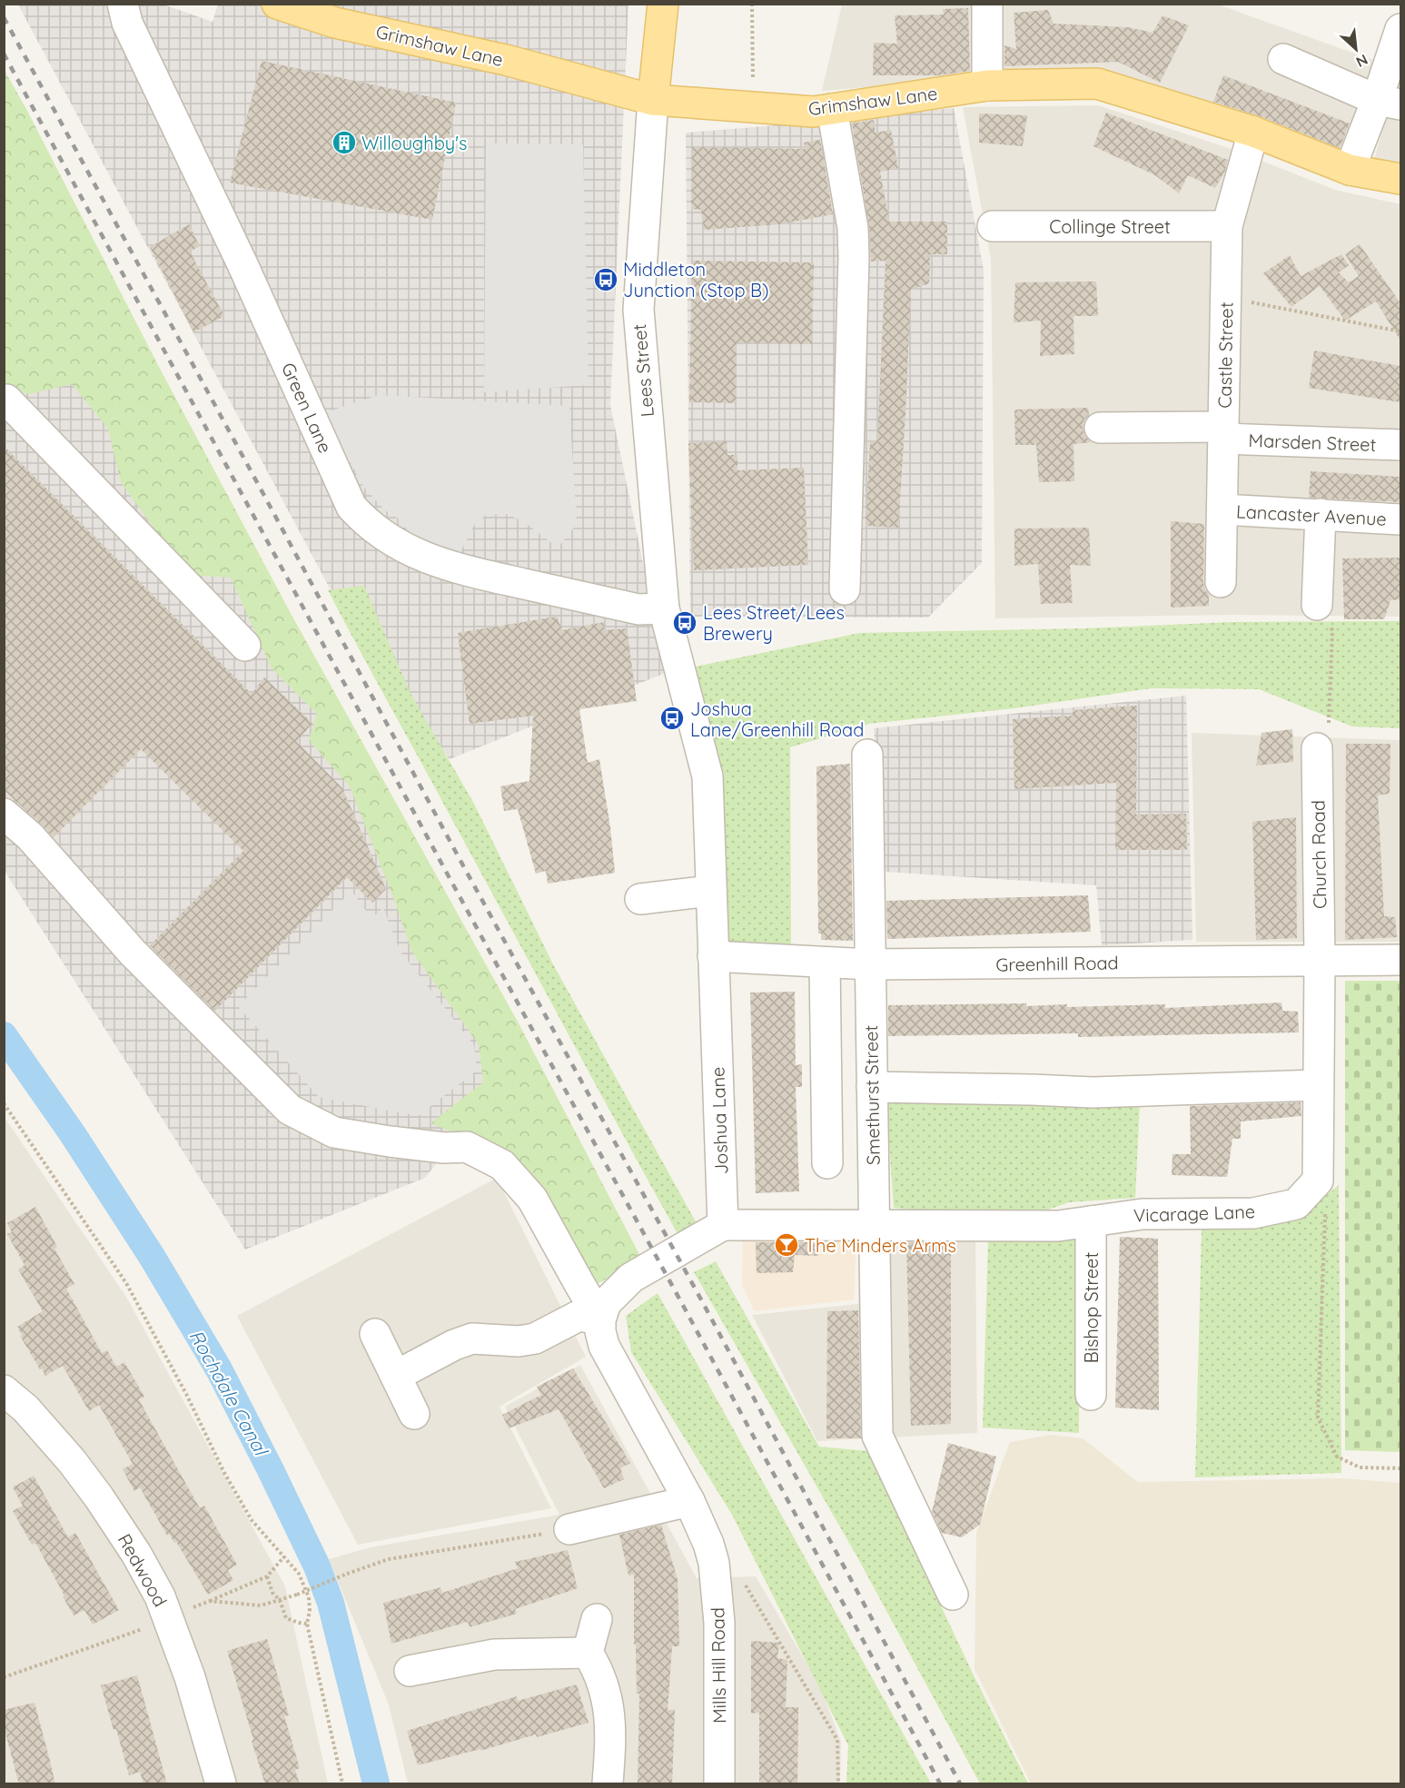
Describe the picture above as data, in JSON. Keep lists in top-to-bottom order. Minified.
{"streets":{"main road":["Grimshaw Lane"],"street":["Collinge Street","Castle Street","Lees Street","Green Lane","Marsden Street","Lancaster Avenue","Church Road","Greenhill Road","Smethurst Street","Joshua Lane","Vicarage Lane","Bishop Street","Redwood","Mills Hill Road"]},"crossings":[["Grimshaw Lane","Castle Street"],["Grimshaw Lane","Lees Street"],["Collinge Street","Castle Street"],["Castle Street","Marsden Street"],["Castle Street","Lancaster Avenue"],["Lees Street","Green Lane"],["Lees Street","Joshua Lane"],["Green Lane","Joshua Lane"],["Church Road","Greenhill Road"],["Greenhill Road","Smethurst Street"],["Greenhill Road","Joshua Lane"],["Smethurst Street","Vicarage Lane"],["Joshua Lane","Vicarage Lane"],["Vicarage Lane","Bishop Street"]],"water":["Rochdale Canal"],"places":{"building":["Willoughby's"],"bus stop":["Middleton Junction (Stop B)","Lees Street/Lees Brewery","Joshua Lane/Greenhill Road"],"bar":["The Minders Arms"]},"north":"bottom right"}
